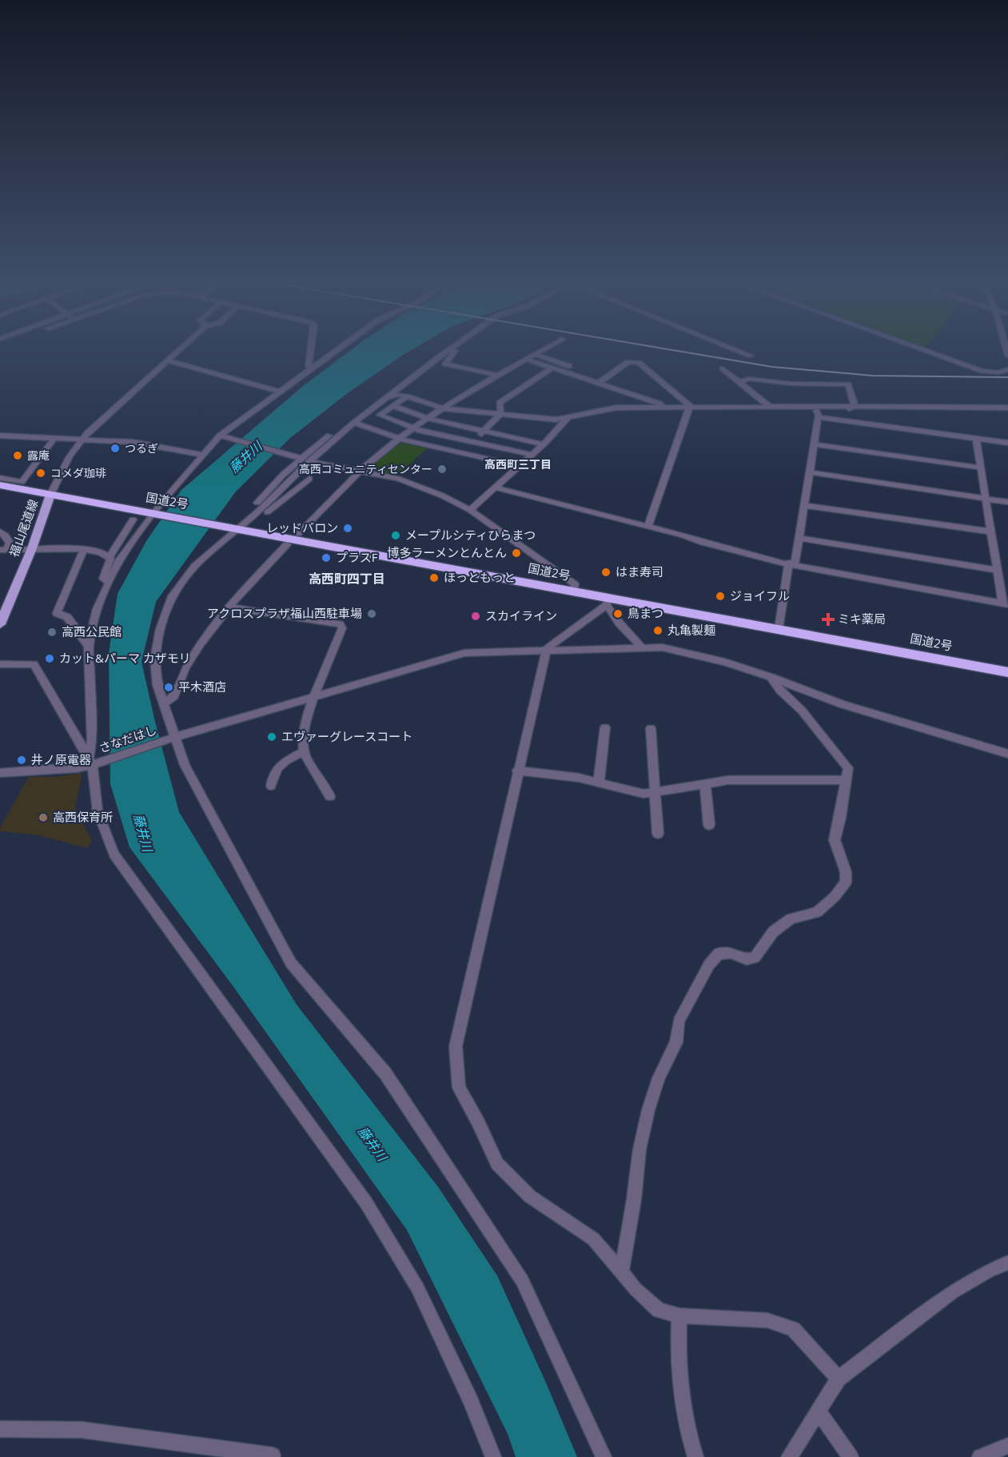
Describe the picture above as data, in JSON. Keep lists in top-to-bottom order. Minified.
{"streets":{"highway":["国道2号"],"main road":["福山尾道線"],"street":["さなだはし"]},"crossings":[["国道2号","福山尾道線"]],"districts":["高西町三丁目","高西町四丁目"],"water":["藤井川"],"places":{"other":["つるぎ","露庵","高西コミュニティセンター","コメダ珈琲","レッドバロン","メープルシティひらまつ","博多ラーメンとんとん","プラスF","はま寿司","ほっともっと","ジョイフル","アクロスプラザ福山西駐車場","鳥まつ","スカイライン","丸亀製麺","高西公民館","カット&パーマ カザモリ","平木酒店","エヴァーグレースコート","井ノ原電器","高西保育所"],"health":["ミキ薬局"]}}
